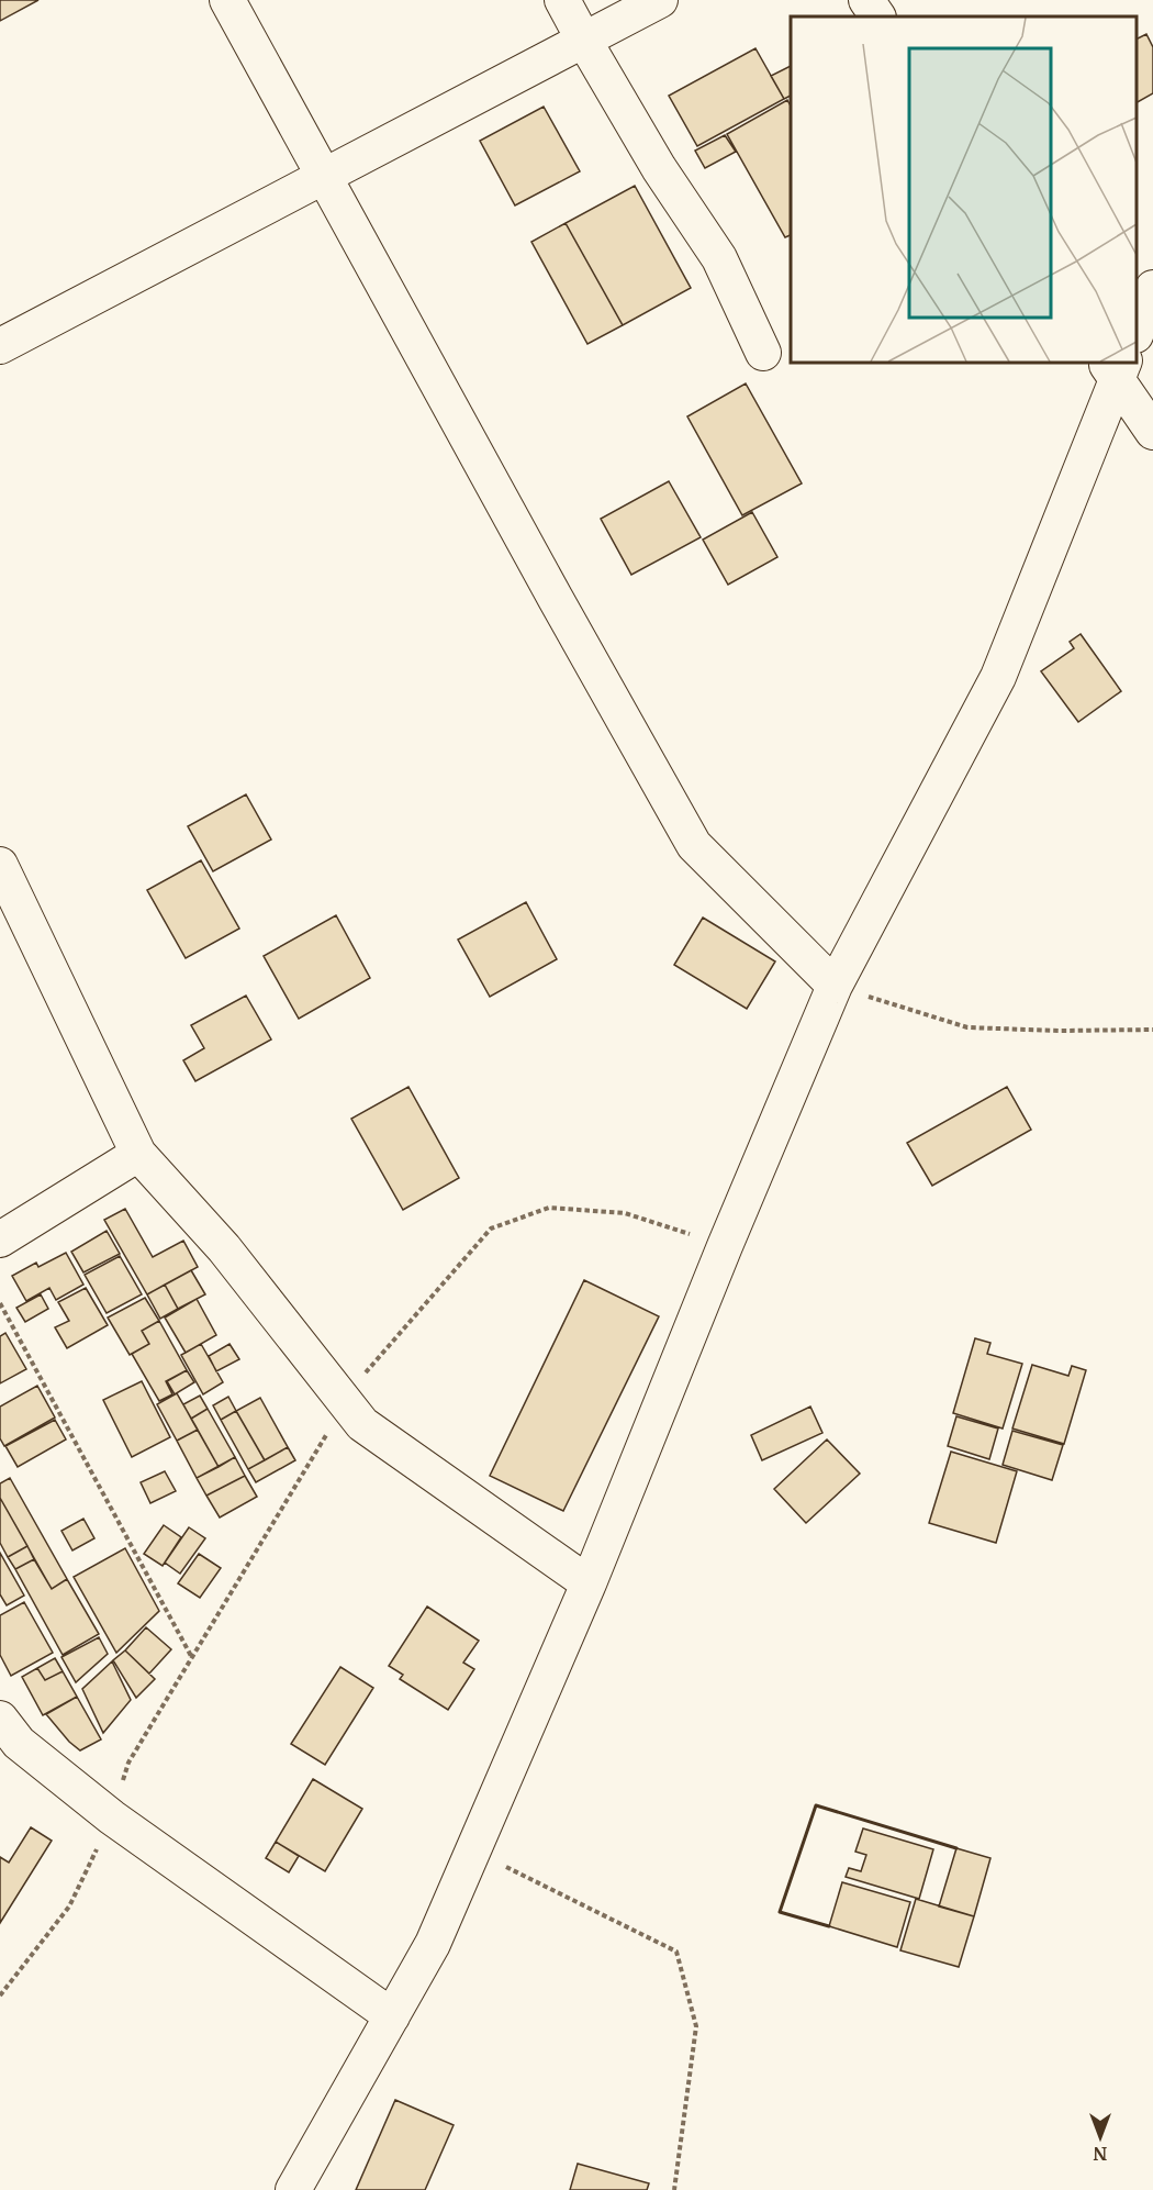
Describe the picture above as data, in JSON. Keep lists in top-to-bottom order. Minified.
{"north":"bottom"}
